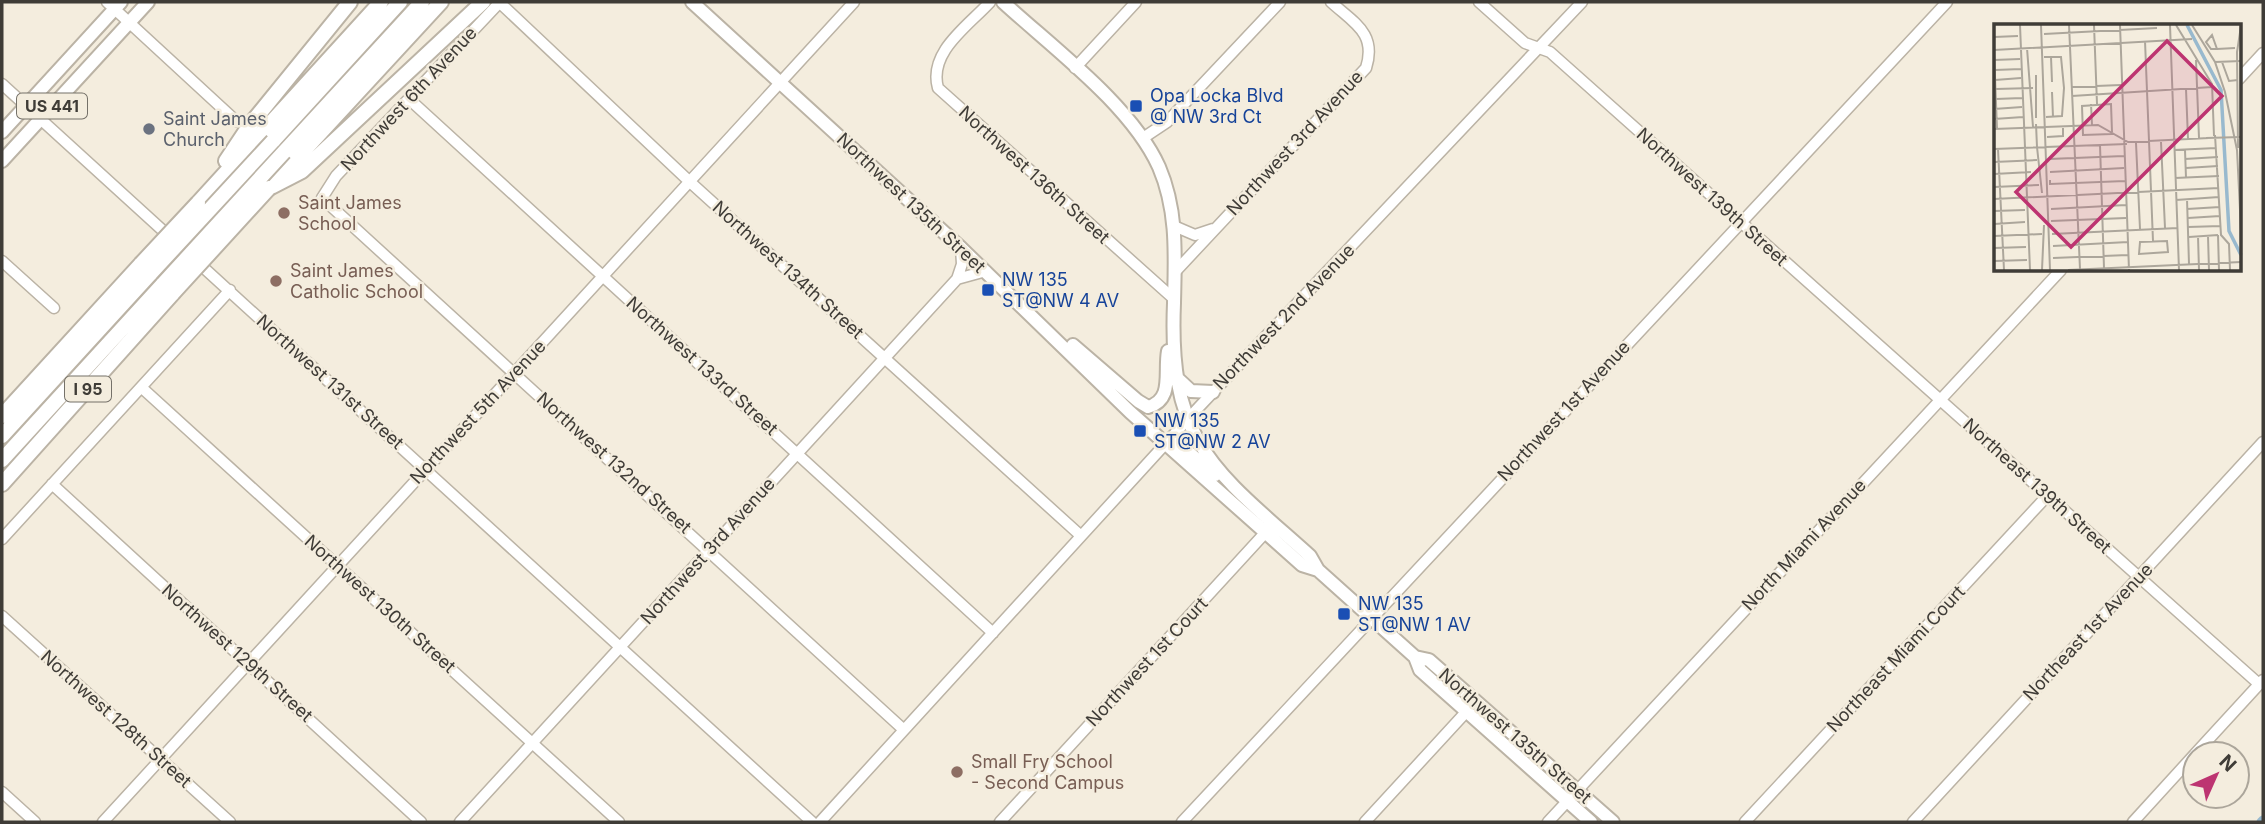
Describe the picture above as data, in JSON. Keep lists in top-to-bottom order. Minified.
{"streets":{"highway":["I 95"],"main road":["US 441","Northwest 135th Street"],"street":["Northwest 6th Avenue","Northwest 3rd Avenue","Northwest 136th Street","Northwest 139th Street","Northwest 134th Street","Northwest 2nd Avenue","Northwest 133rd Street","Northwest 131st Street","Northwest 1st Avenue","Northwest 5th Avenue","Northwest 132nd Street","Northeast 139th Street","North Miami Avenue","Northwest 130th Street","Northeast 1st Avenue","Northwest 129th Street","Northeast Miami Court","Northwest 1st Court","Northwest 128th Street"]},"crossings":[["Northwest 6th Avenue","Northwest 134th Street"],["Northwest 6th Avenue","Northwest 133rd Street"],["Northwest 6th Avenue","Northwest 132nd Street"],["US 441","Northwest 131st Street"],["Northwest 3rd Avenue","Northwest 134th Street"],["Northwest 3rd Avenue","Northwest 133rd Street"],["Northwest 3rd Avenue","Northwest 131st Street"],["Northwest 3rd Avenue","Northwest 132nd Street"],["Northwest 3rd Avenue","Northwest 130th Street"],["Northwest 139th Street","Northwest 2nd Avenue"],["Northwest 139th Street","Northwest 1st Avenue"],["Northwest 139th Street","Northeast 139th Street"],["Northwest 139th Street","North Miami Avenue"],["Northwest 135th Street","Northwest 2nd Avenue"],["Northwest 135th Street","Northwest 1st Avenue"],["Northwest 135th Street","Northwest 5th Avenue"],["Northwest 135th Street","North Miami Avenue"],["Northwest 135th Street","Northwest 1st Court"],["Northwest 134th Street","Northwest 2nd Avenue"],["Northwest 134th Street","Northwest 5th Avenue"],["Northwest 2nd Avenue","Northwest 133rd Street"],["Northwest 2nd Avenue","Northwest 132nd Street"],["Northwest 133rd Street","Northwest 5th Avenue"],["Northwest 131st Street","Northwest 5th Avenue"],["Northwest 5th Avenue","Northwest 132nd Street"],["Northwest 5th Avenue","Northwest 130th Street"],["Northwest 5th Avenue","Northwest 129th Street"],["Northwest 5th Avenue","Northwest 128th Street"],["Northeast 139th Street","North Miami Avenue"],["Northeast 139th Street","Northeast 1st Avenue"],["Northeast 139th Street","Northeast Miami Court"]],"places":{"transit":["Opa Locka Blvd @ NW 3rd Ct","NW 135 ST@NW 4 AV","NW 135 ST@NW 2 AV","NW 135 ST@NW 1 AV"],"other":["Saint James Church","Saint James School","Saint James Catholic School","Small Fry School - Second Campus"]},"north":"top right"}
